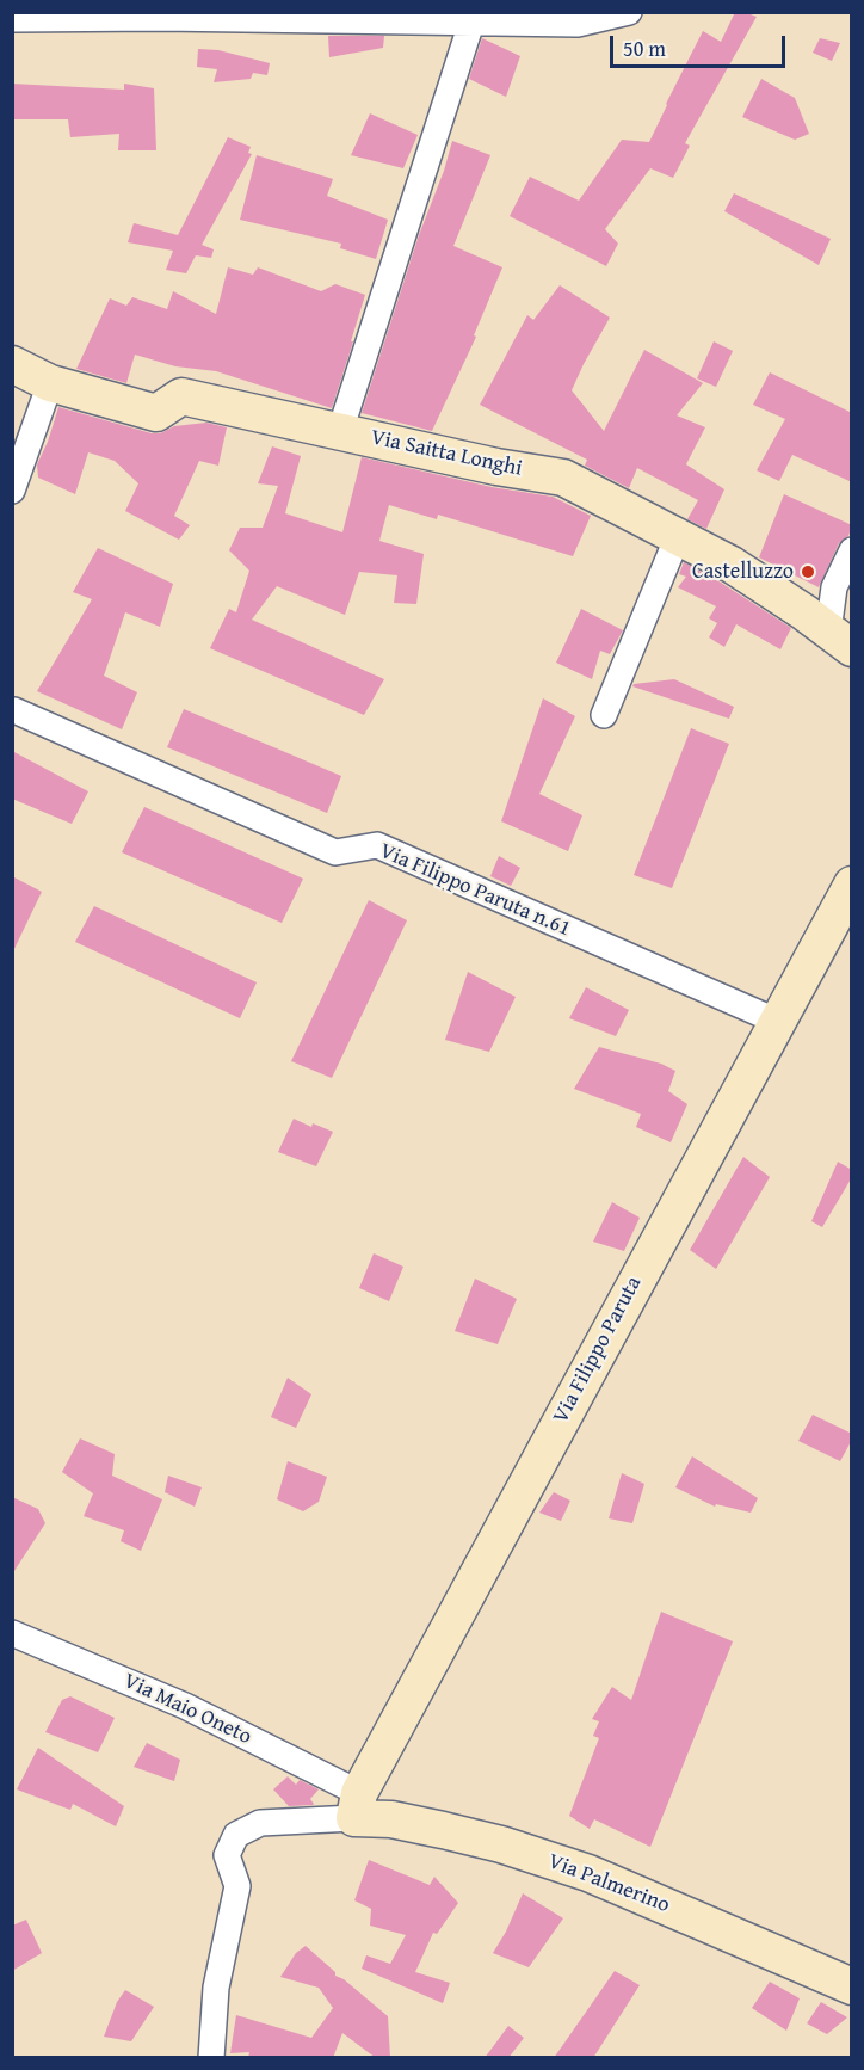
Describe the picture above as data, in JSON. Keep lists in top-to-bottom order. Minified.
{"streets":{"street":["Via Saitta Longhi","Via Filippo Paruta n.61","Via Filippo Paruta","Via Maio Oneto","Via Palmerino"]},"crossings":[["Via Filippo Paruta n.61","Via Filippo Paruta"],["Via Filippo Paruta","Via Maio Oneto"],["Via Filippo Paruta","Via Palmerino"],["Via Maio Oneto","Via Palmerino"]],"places":["Castelluzzo"],"scale_bar":"50 m"}
